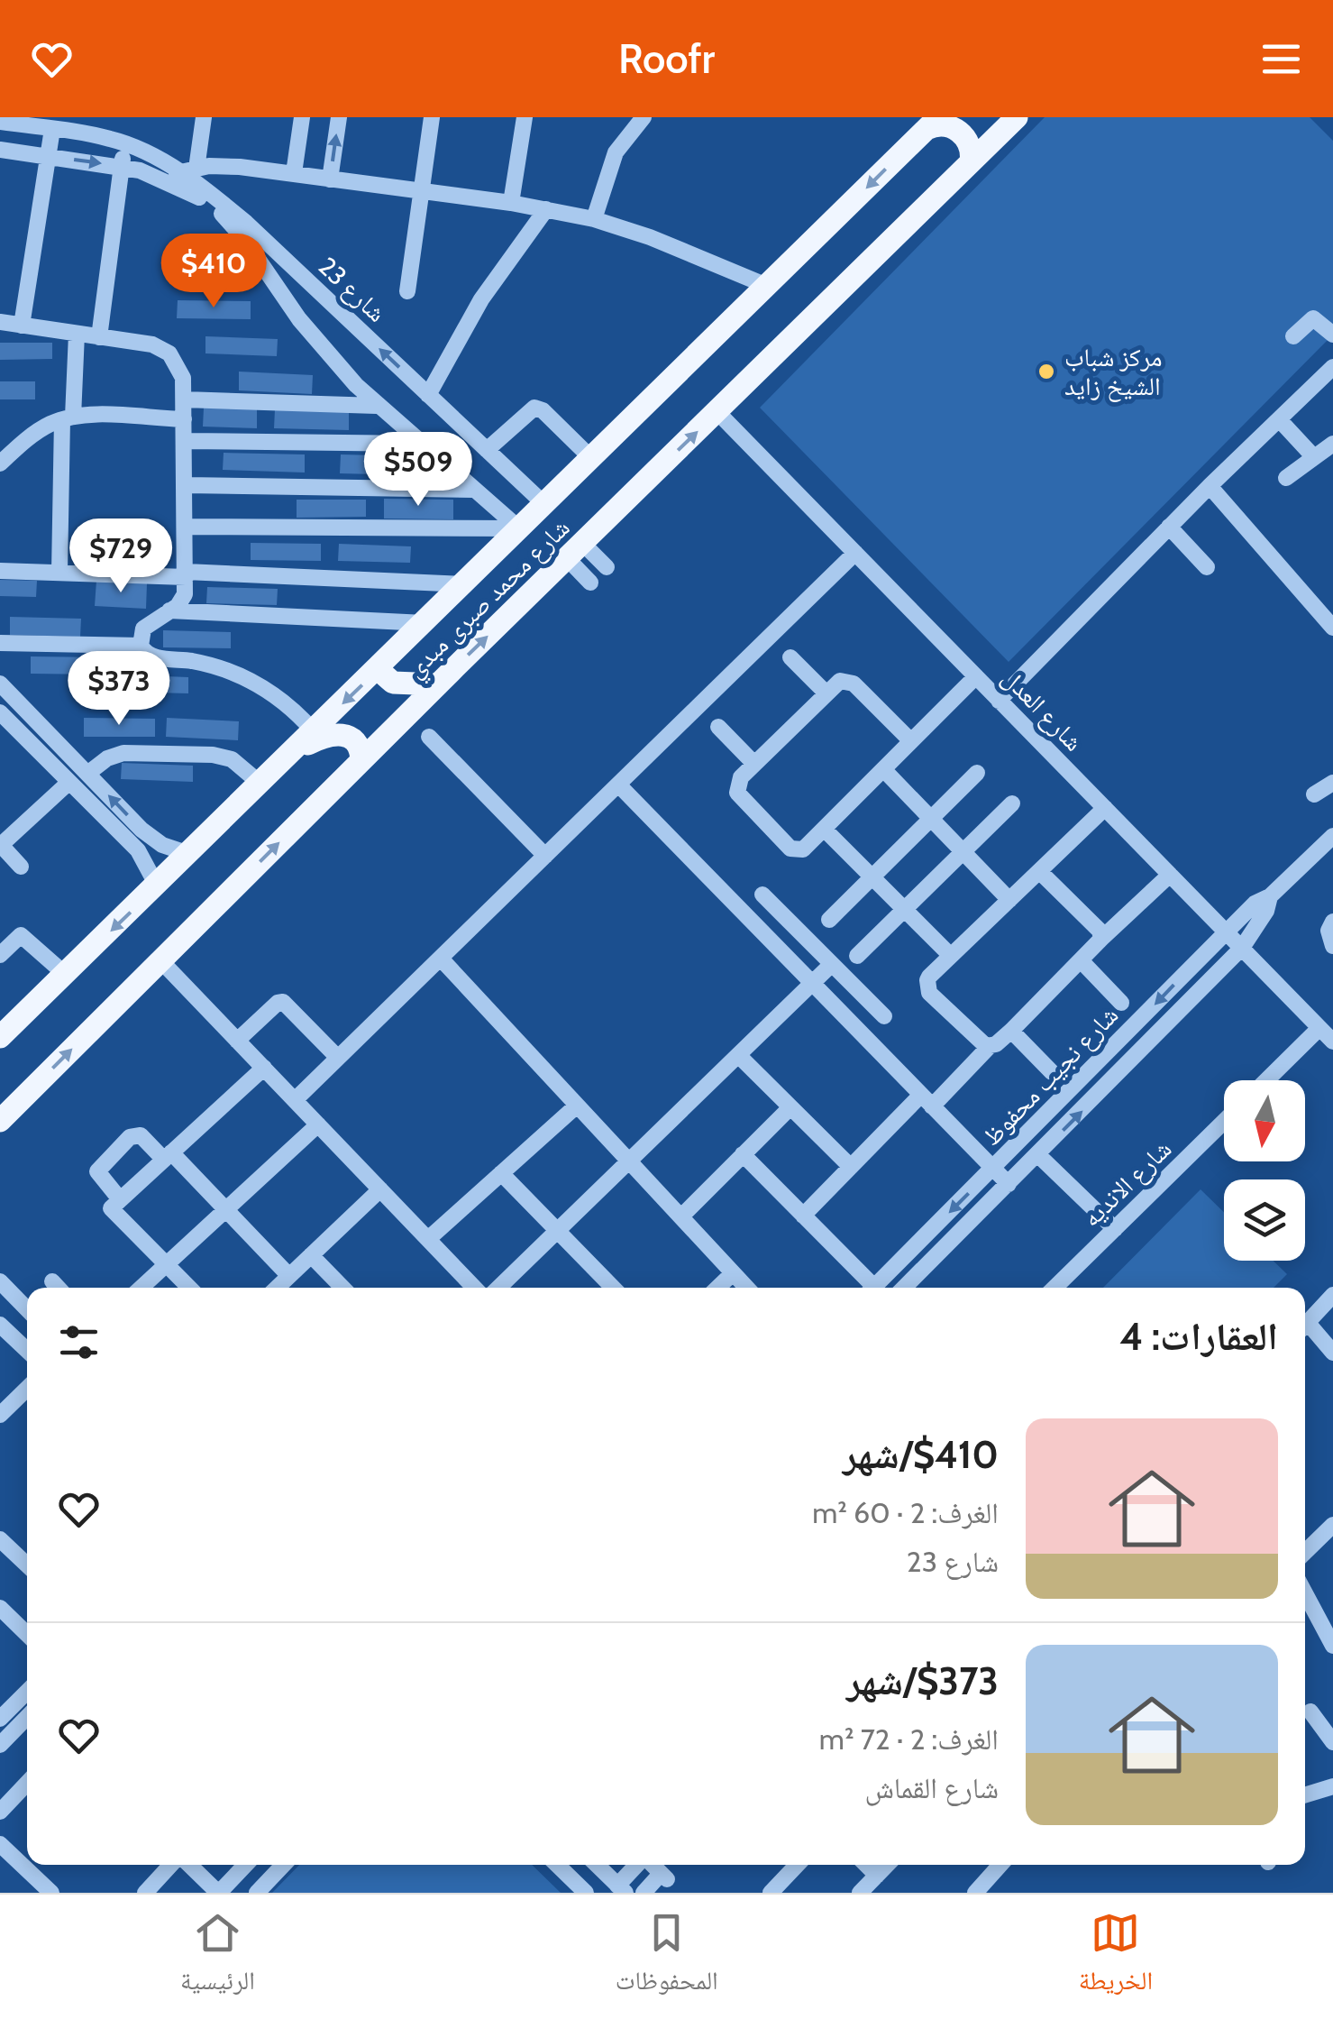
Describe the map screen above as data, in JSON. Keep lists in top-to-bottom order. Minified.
{"streets":{"main road":["شارع محمد صبرى مبدي"],"street":["شارع 23","شارع العدل","شارع نجيب محفوظ","شارع الانديه"]},"crossings":[["شارع 23","شارع محمد صبرى مبدي"],["شارع محمد صبرى مبدي","شارع العدل"],["شارع العدل","شارع نجيب محفوظ"]],"places":["مركز شباب الشيخ زايد"],"north":"bottom","page":{"header":"Roofr","price":["$410","$509","$729","$373"],"heading":"العقارات: 4","list":[{"name":"$410/شهر","note":"الغرف: 2 · 60 m² · شارع 23"},{"name":"$373/شهر","note":"الغرف: 2 · 72 m² · شارع القماش"}],"tabs":["الخريطة","المحفوظات","الرئيسية"]}}
